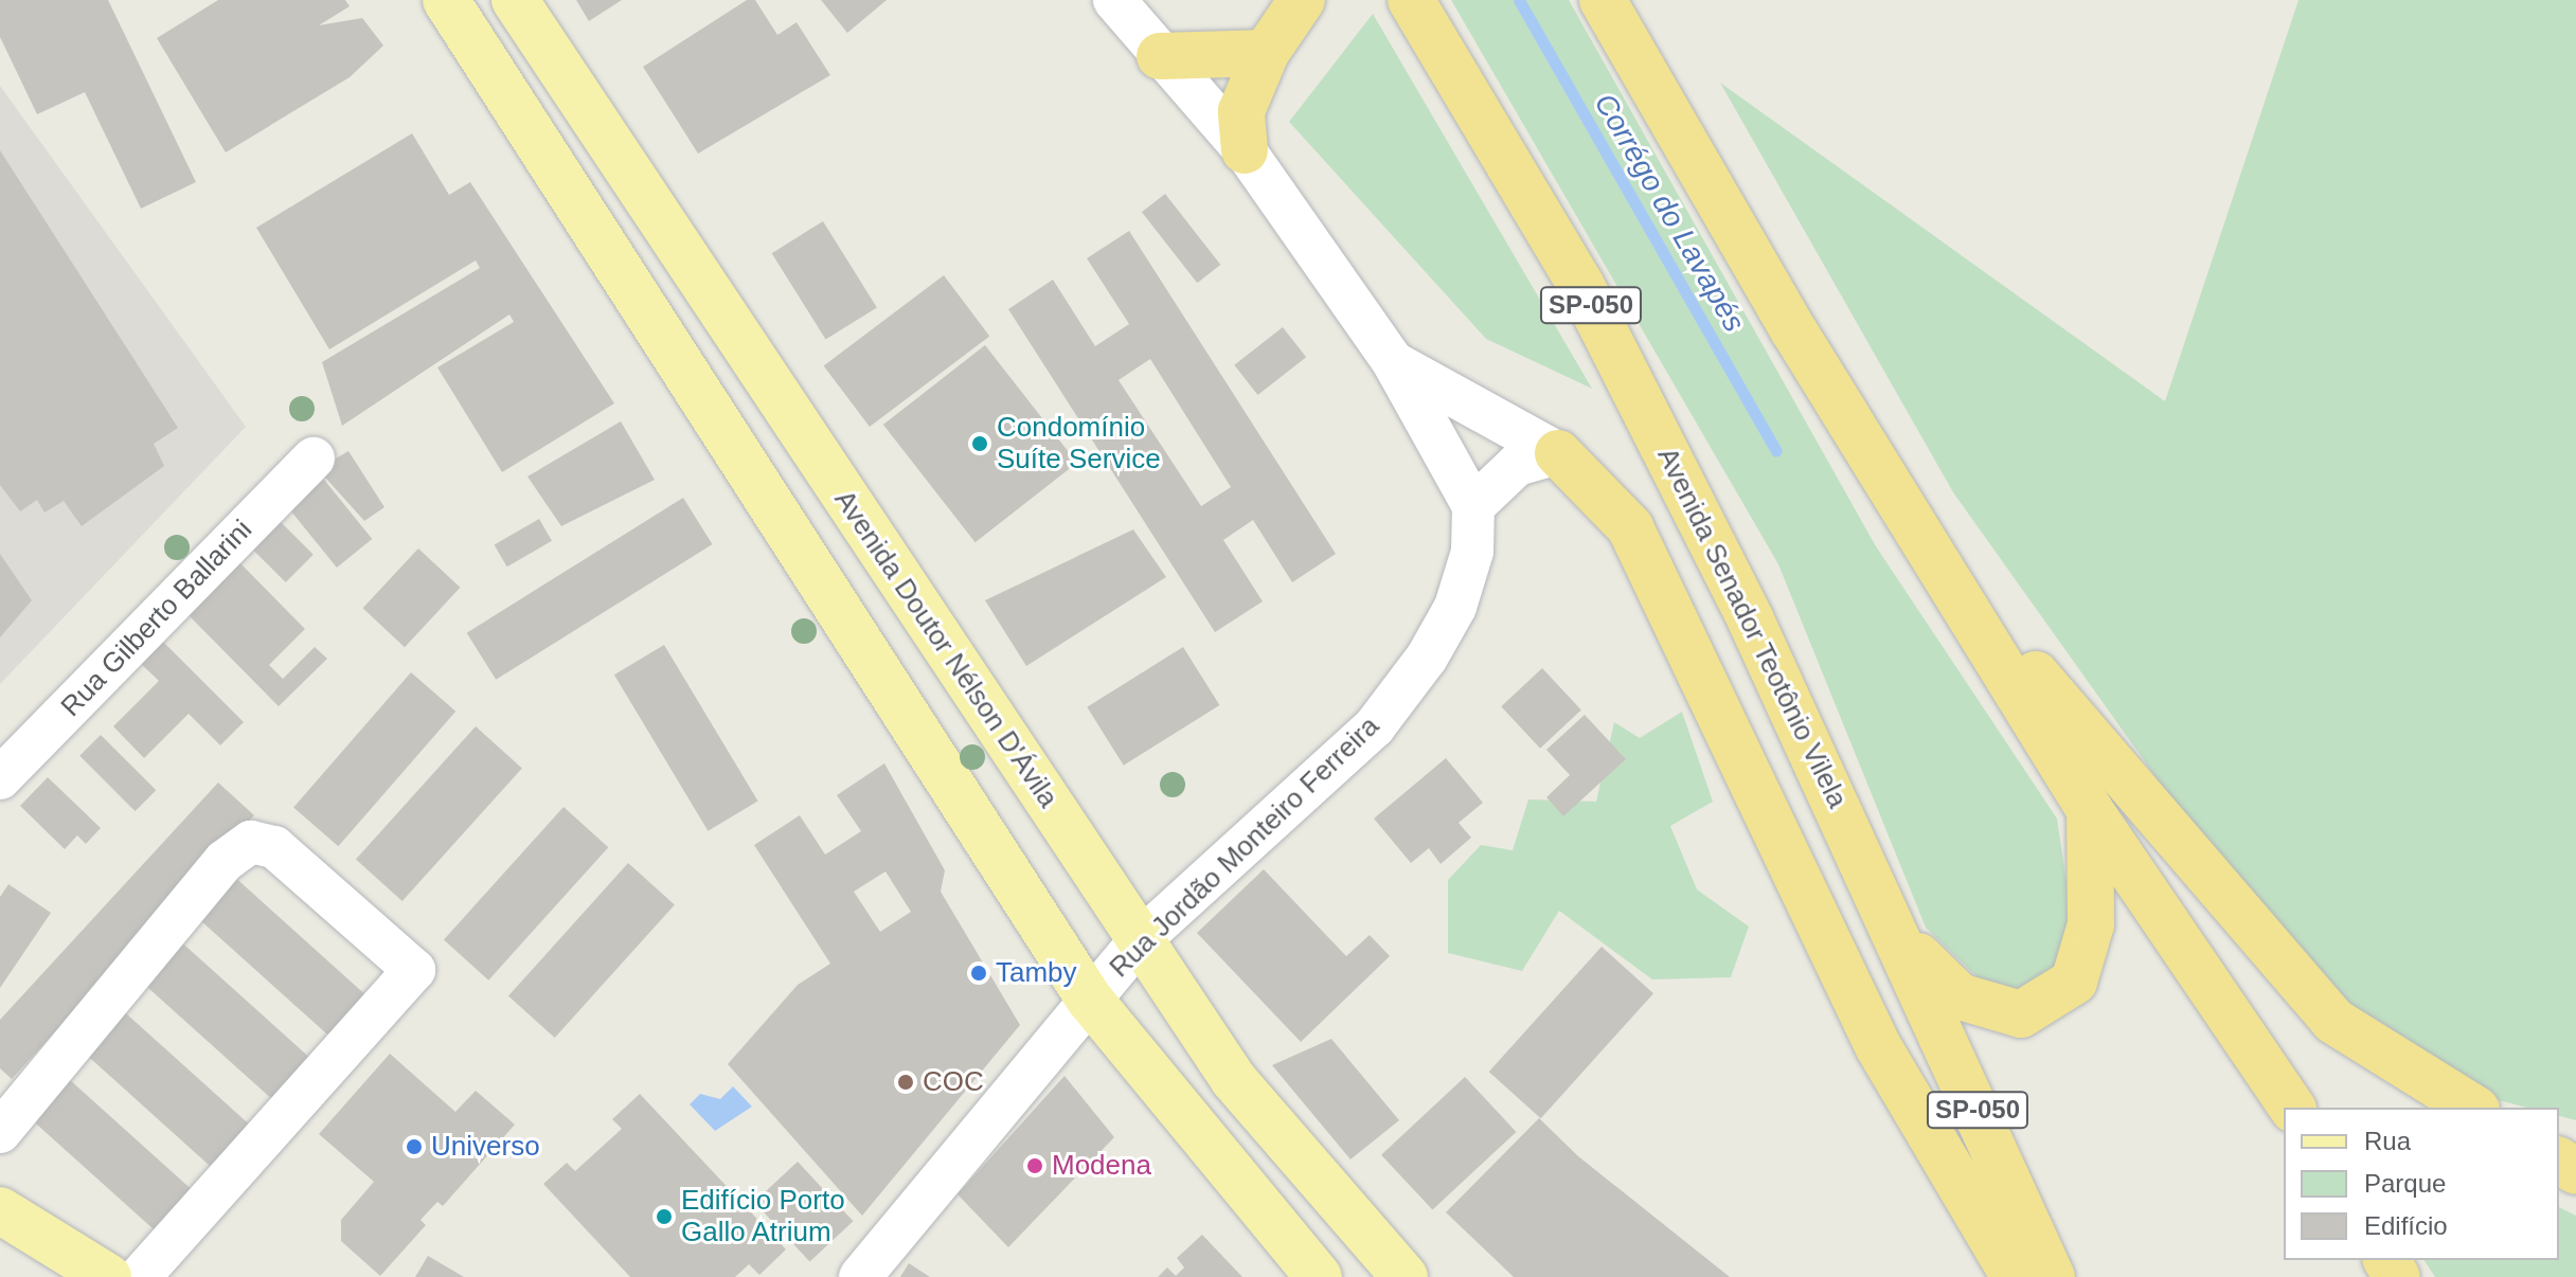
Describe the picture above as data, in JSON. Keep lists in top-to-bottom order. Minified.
{"streets":{"highway":["SP-050","Avenida Senador Teotônio Vilela"],"main road":["Avenida Doutor Nélson D'Ávila"],"street":["Rua Gilberto Ballarini","Rua Jordão Monteiro Ferreira"]},"crossings":[["Avenida Doutor Nélson D'Ávila","Rua Jordão Monteiro Ferreira"]],"water":["Corrégo do Lavapés"],"places":["Condomínio Suíte Service","Tamby","COC","Universo","Modena","Edifício Porto Gallo Atrium"],"legend":["Rua","Parque","Edifício"]}
